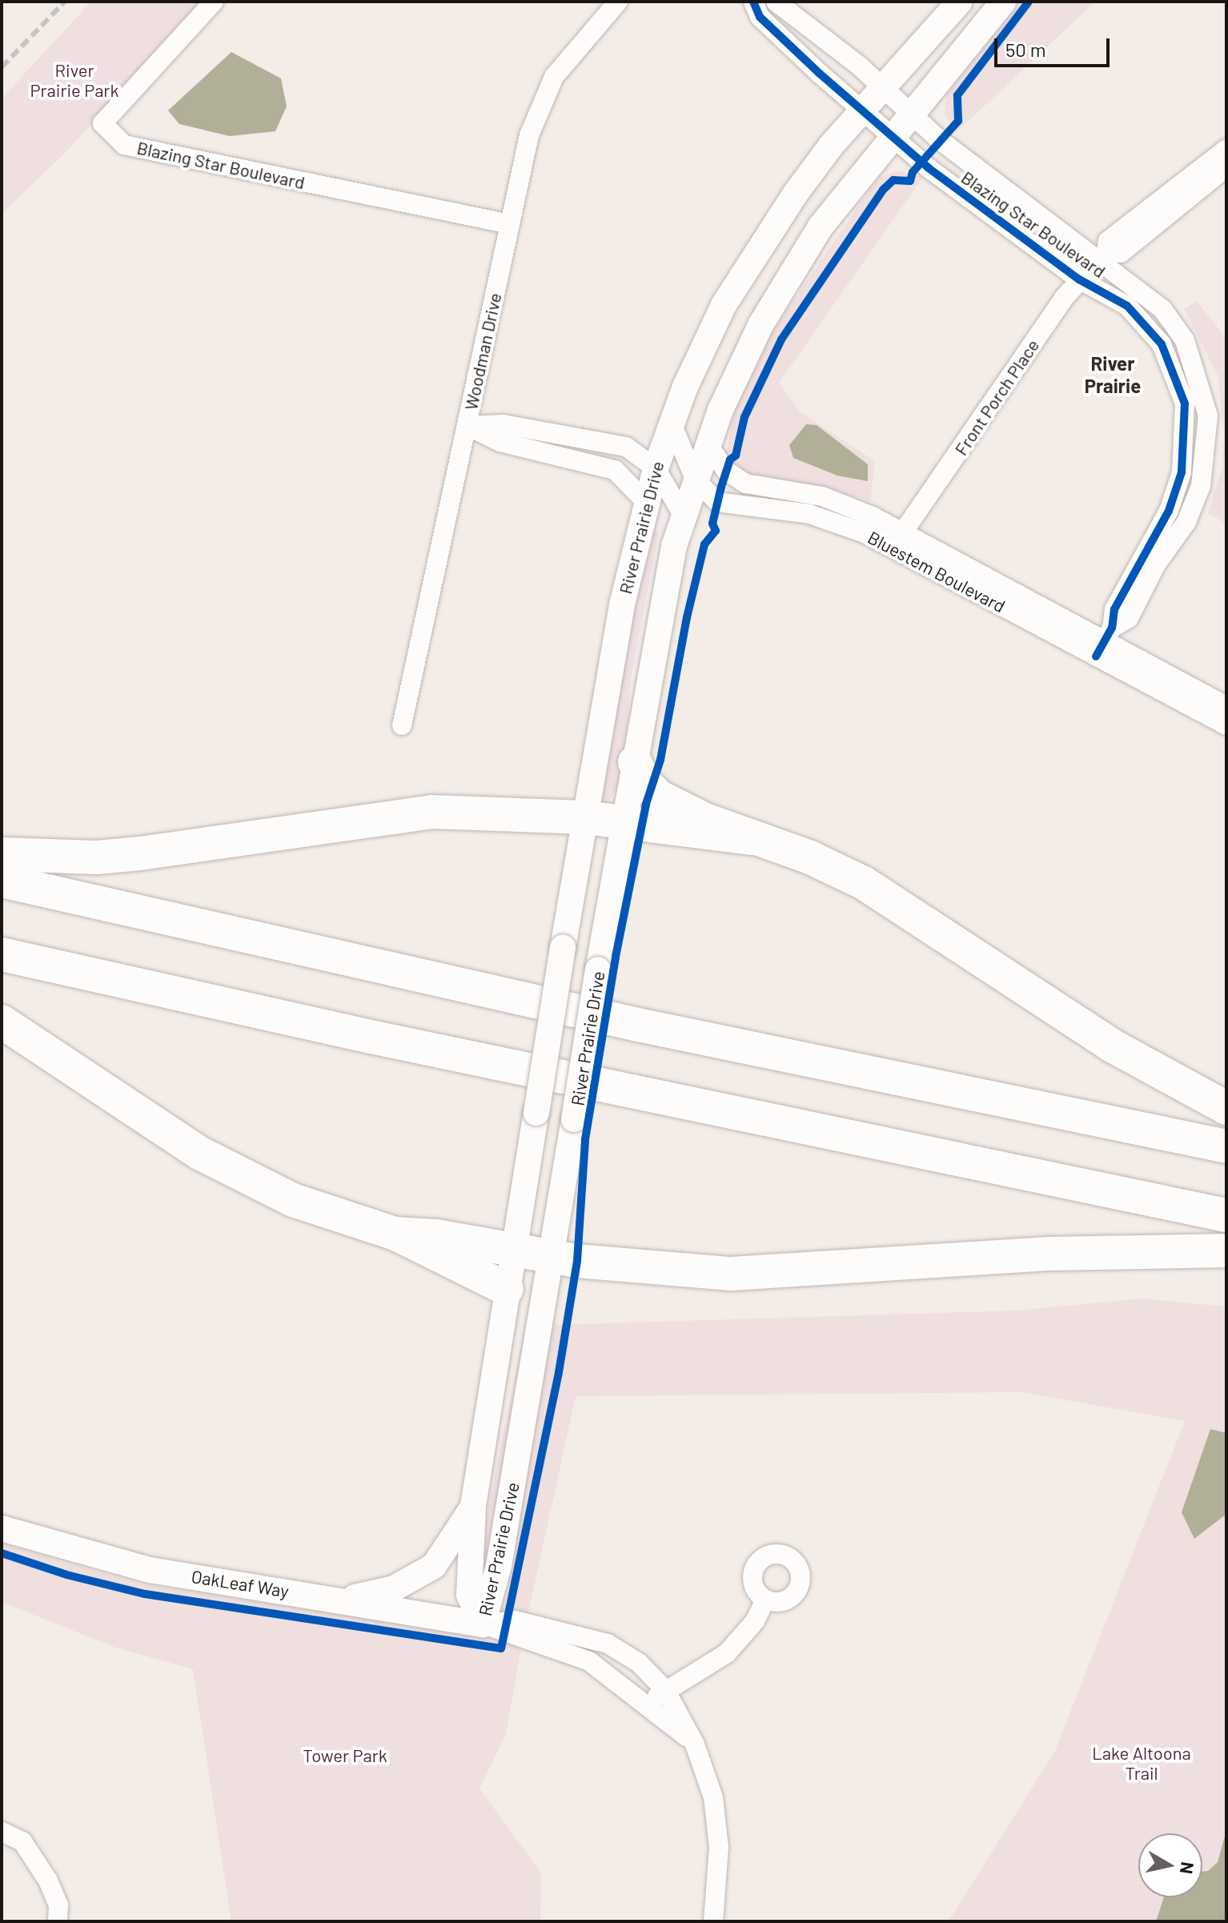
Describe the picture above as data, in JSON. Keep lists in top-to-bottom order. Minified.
{"streets":{"main road":["River Prairie Drive","OakLeaf Way"],"street":["Blazing Star Boulevard","Woodman Drive","Front Porch Place","Bluestem Boulevard"]},"crossings":[["Blazing Star Boulevard","Woodman Drive"],["Blazing Star Boulevard","Front Porch Place"],["Blazing Star Boulevard","River Prairie Drive"],["Blazing Star Boulevard","Bluestem Boulevard"],["Front Porch Place","Bluestem Boulevard"],["River Prairie Drive","Bluestem Boulevard"],["River Prairie Drive","OakLeaf Way"]],"districts":["River Prairie"],"parks":["River Prairie Park","Lake Altoona Trail","Tower Park"],"scale_bar":"50 m","north":"right"}
